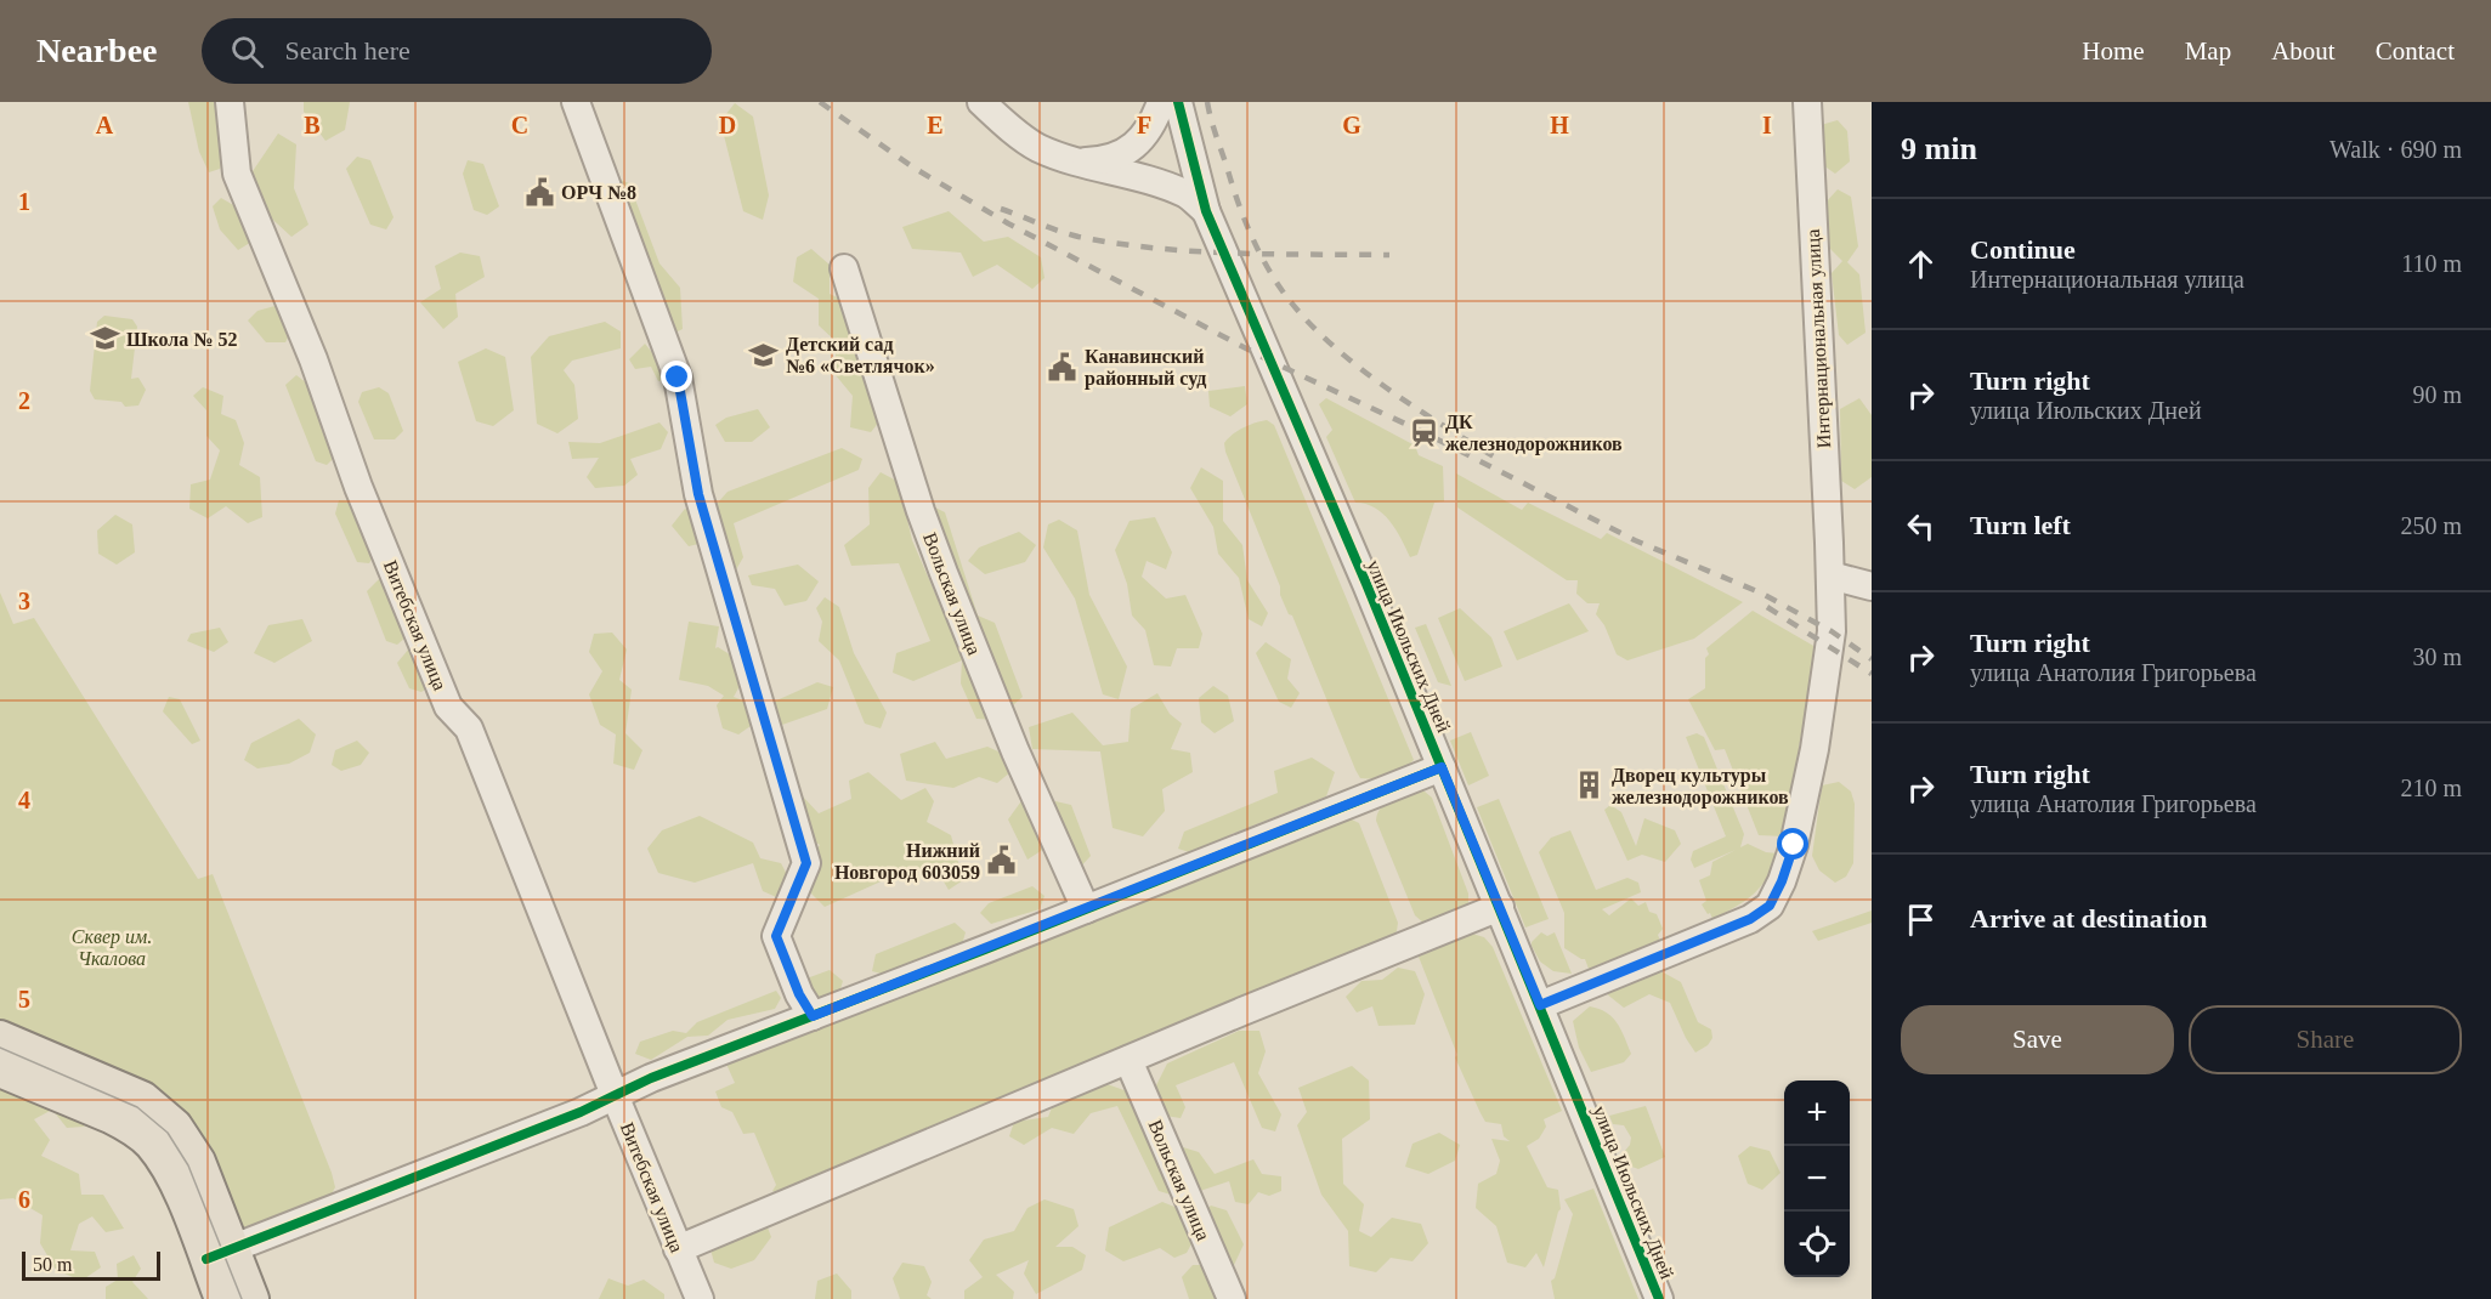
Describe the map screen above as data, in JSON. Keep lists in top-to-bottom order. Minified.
{"streets":{"street":["Интернациональная улица","Вольская улица","Витебская улица","улица Июльских Дней"]},"crossings":[["Интернациональная улица","улица Июльских Дней"]],"parks":["Сквер им. Чкалова"],"places":{"public building":["ОРЧ №8","Канавинский районный суд","Нижний Новгород 603059"],"school or university":["Школа № 52","Детский сад №6 «Светлячок»"],"station":["ДК железнодорожников"],"building":["Дворец культуры железнодорожников"]},"scale_bar":"50 m","page":{"header":"Nearbee","search":"Search here","nav":["Home","Map","About","Contact"],"heading":["9 min","Walk · 690 m"],"list":[["Continue","Интернациональная улица","110 m"],["Turn right","улица Июльских Дней","90 m"],["Turn left","250 m"],["Turn right","улица Анатолия Григорьева","30 m"],["Turn right","улица Анатолия Григорьева","210 m"],"Arrive at destination"],"buttons":["Save","Share"],"map_buttons":["+","−"],"scale":"50 m"},"grid":{"columns":["A","B","C","D","E","F","G","H","I"],"rows":["1","2","3","4","5","6"]}}
